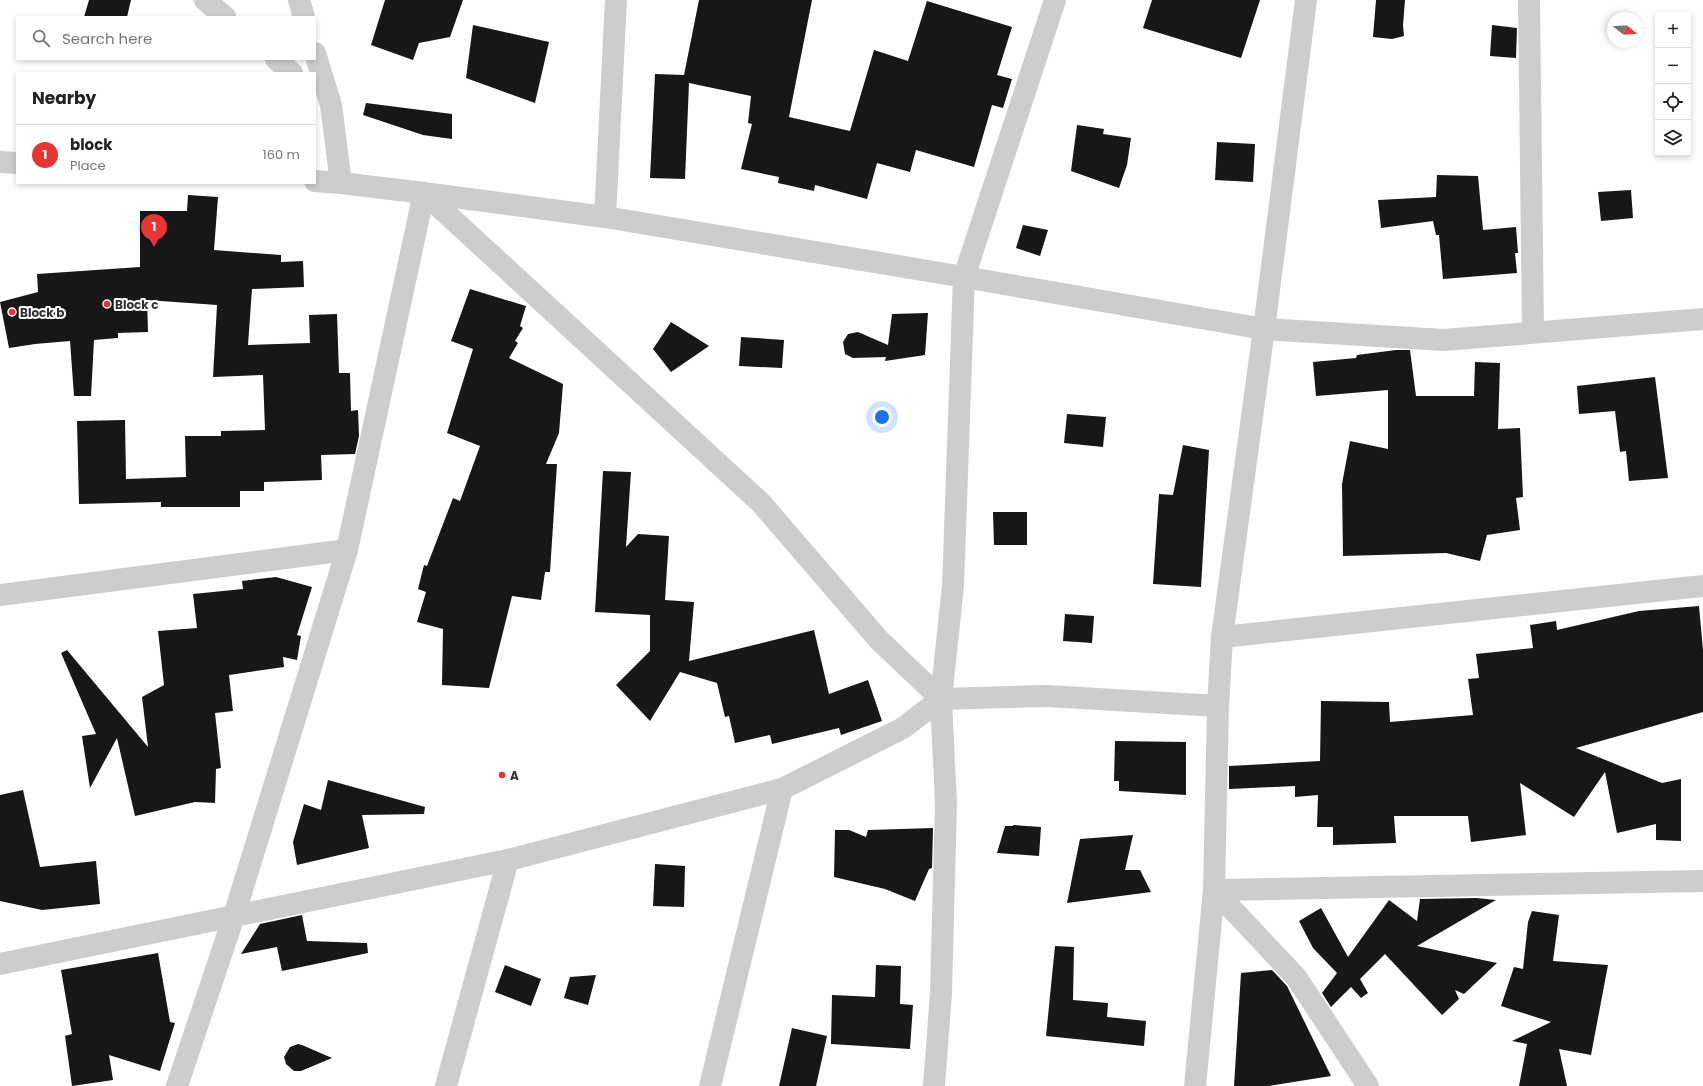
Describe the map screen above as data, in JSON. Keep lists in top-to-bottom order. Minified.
{"places":["Block c","Block b","A"],"north":"right","page":{"map_buttons":["+","−"],"search":"Search here","heading":"Nearby","list":[{"mark":"1","name":"block","note":"Place","value":"160 m"}],"pins":"1"}}
